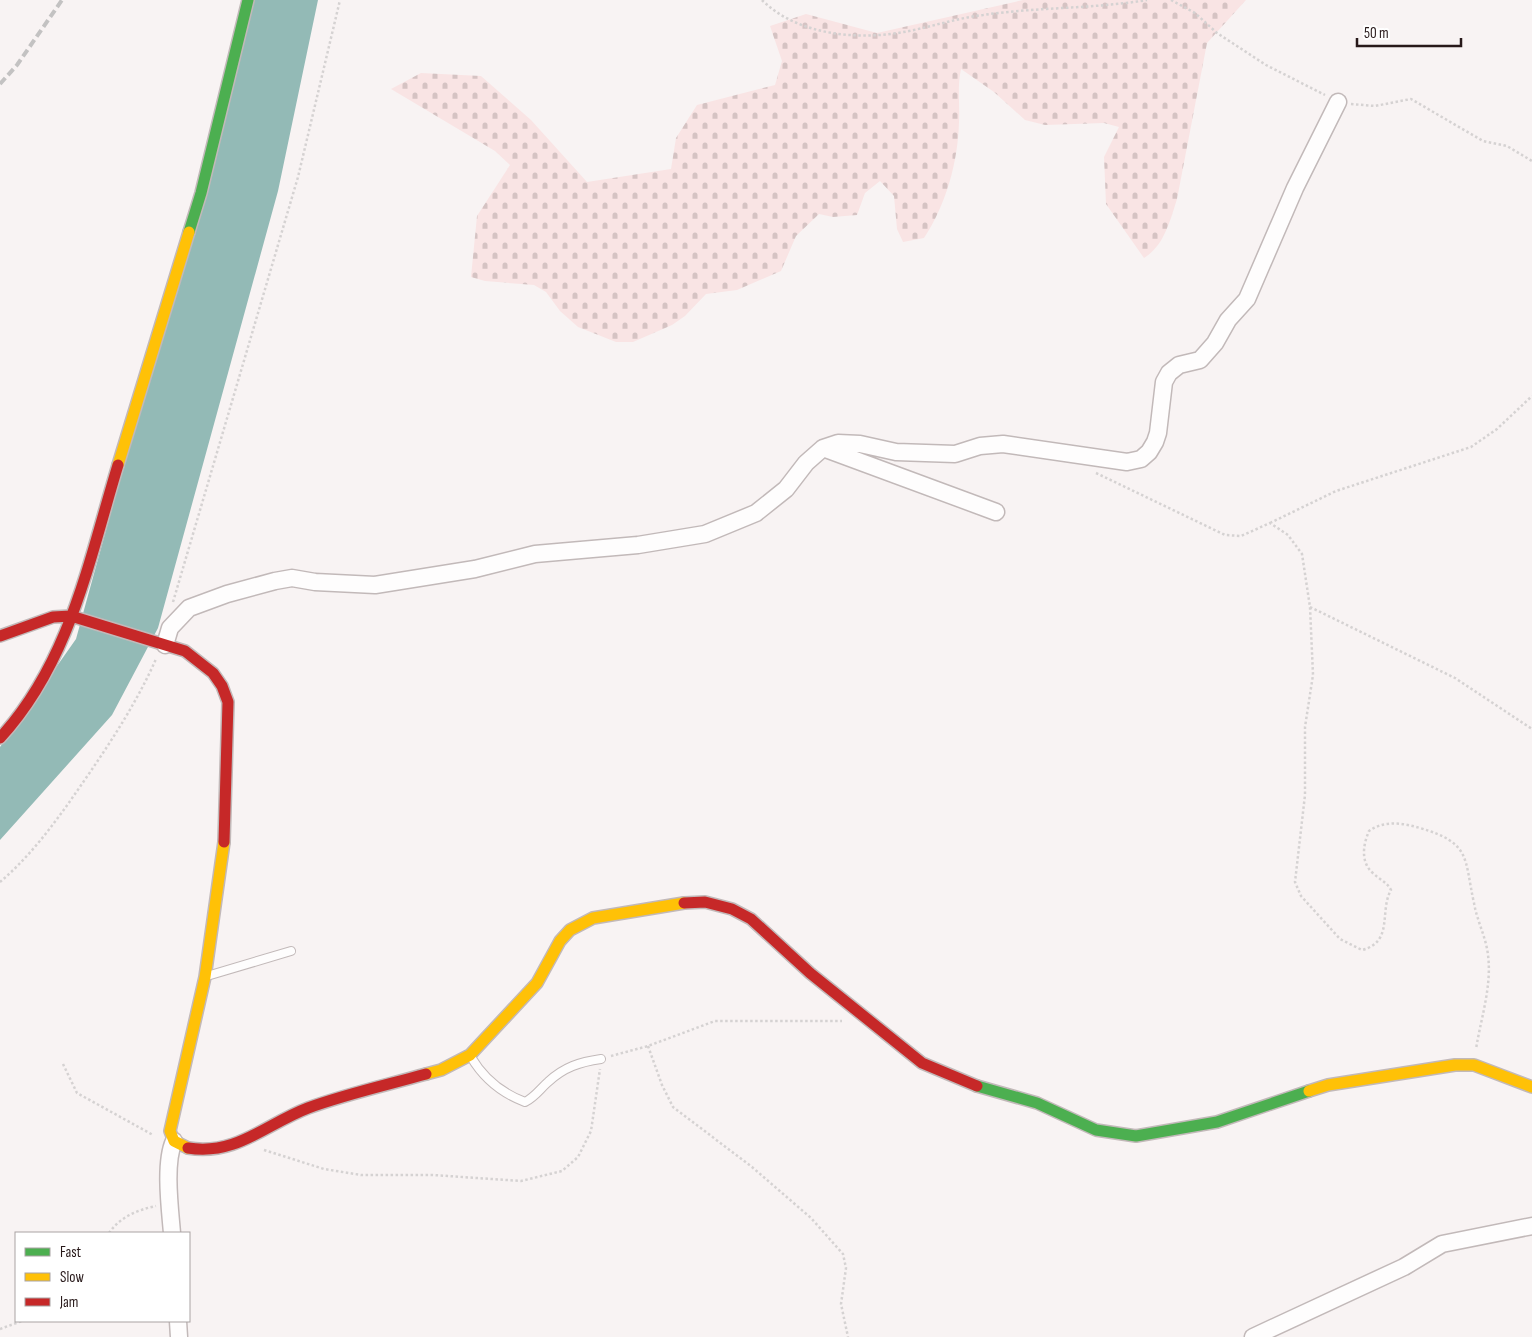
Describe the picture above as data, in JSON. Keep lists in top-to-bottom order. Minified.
{"legend":["Fast","Slow","Jam"],"scale_bar":"50 m"}
